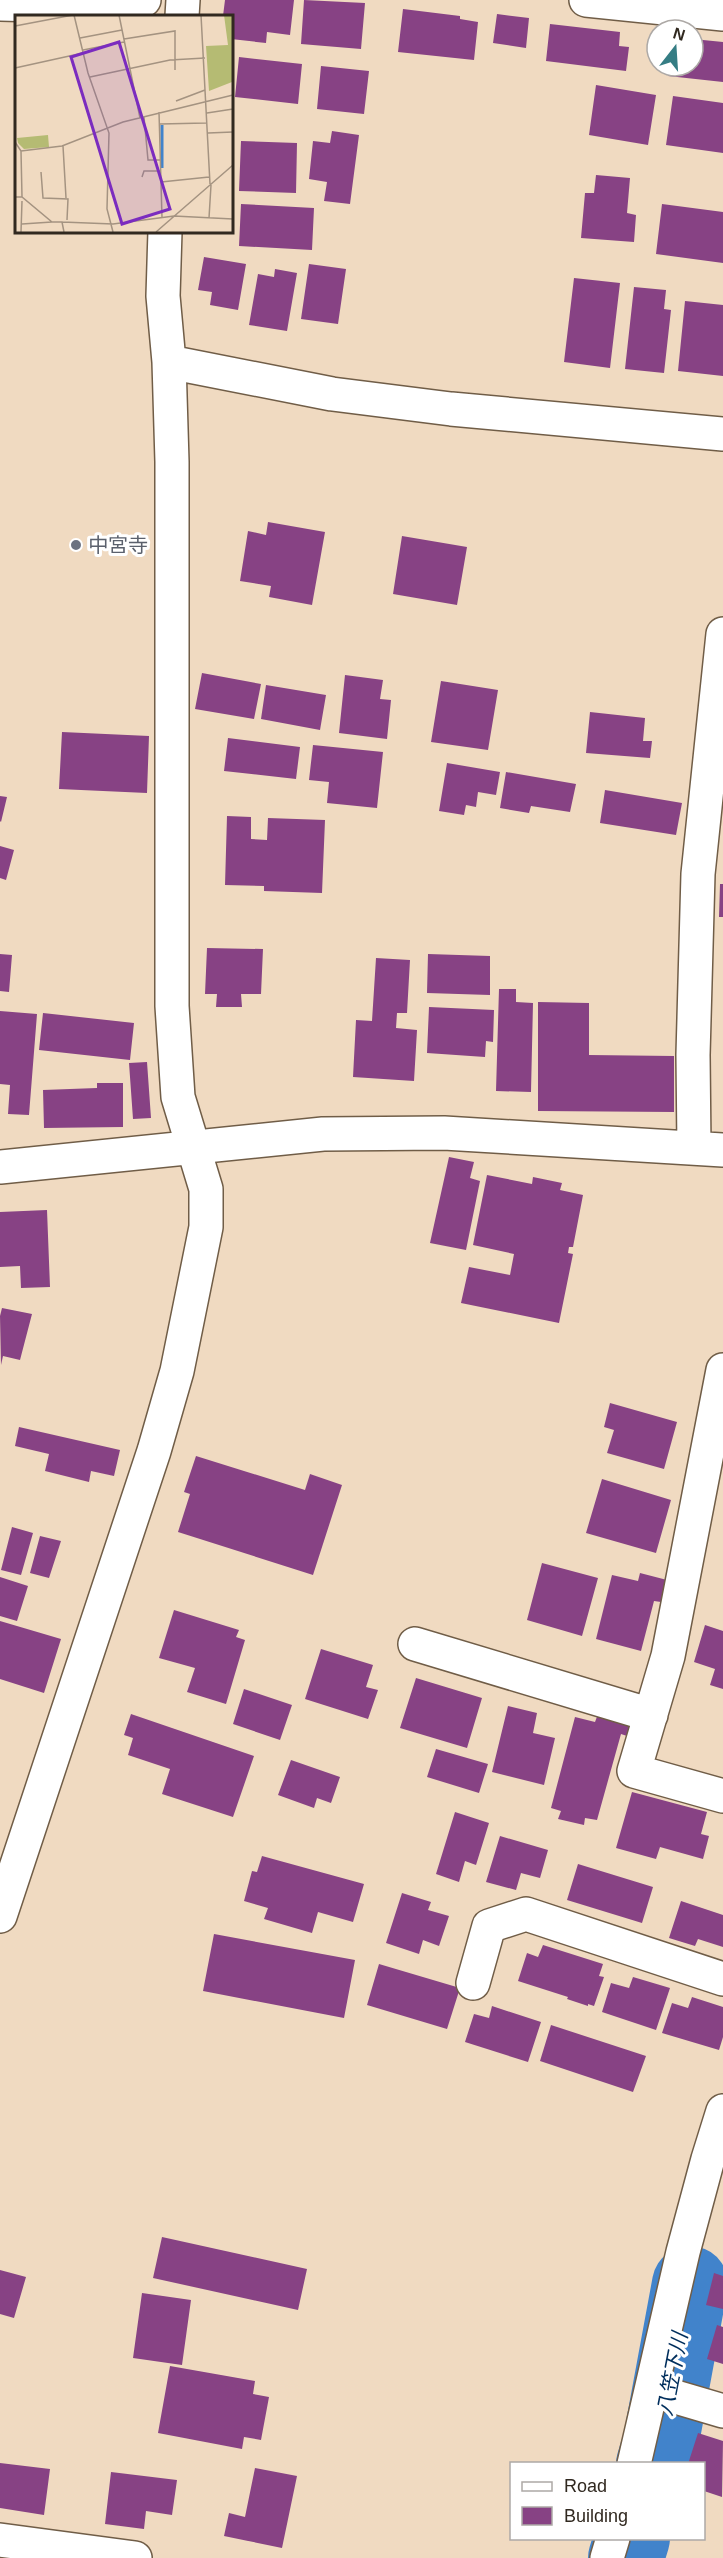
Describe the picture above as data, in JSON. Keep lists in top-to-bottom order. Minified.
{"water":["八笠下川"],"places":["中宮寺"],"legend":["Road","Building"],"north":"top"}
